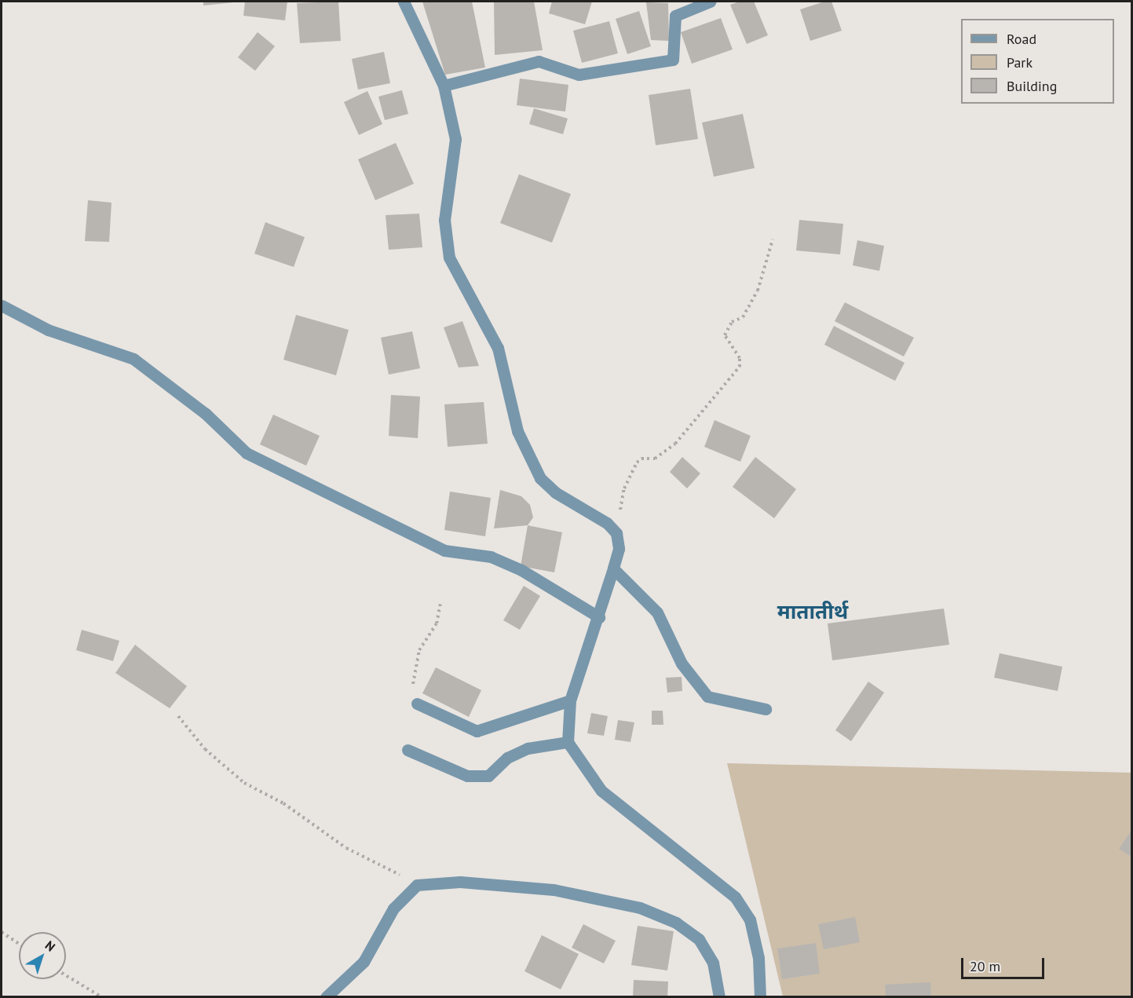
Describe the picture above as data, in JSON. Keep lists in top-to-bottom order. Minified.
{"districts":["मातातीर्थ"],"legend":["Road","Park","Building"],"scale_bar":"20 m","north":"top right"}
